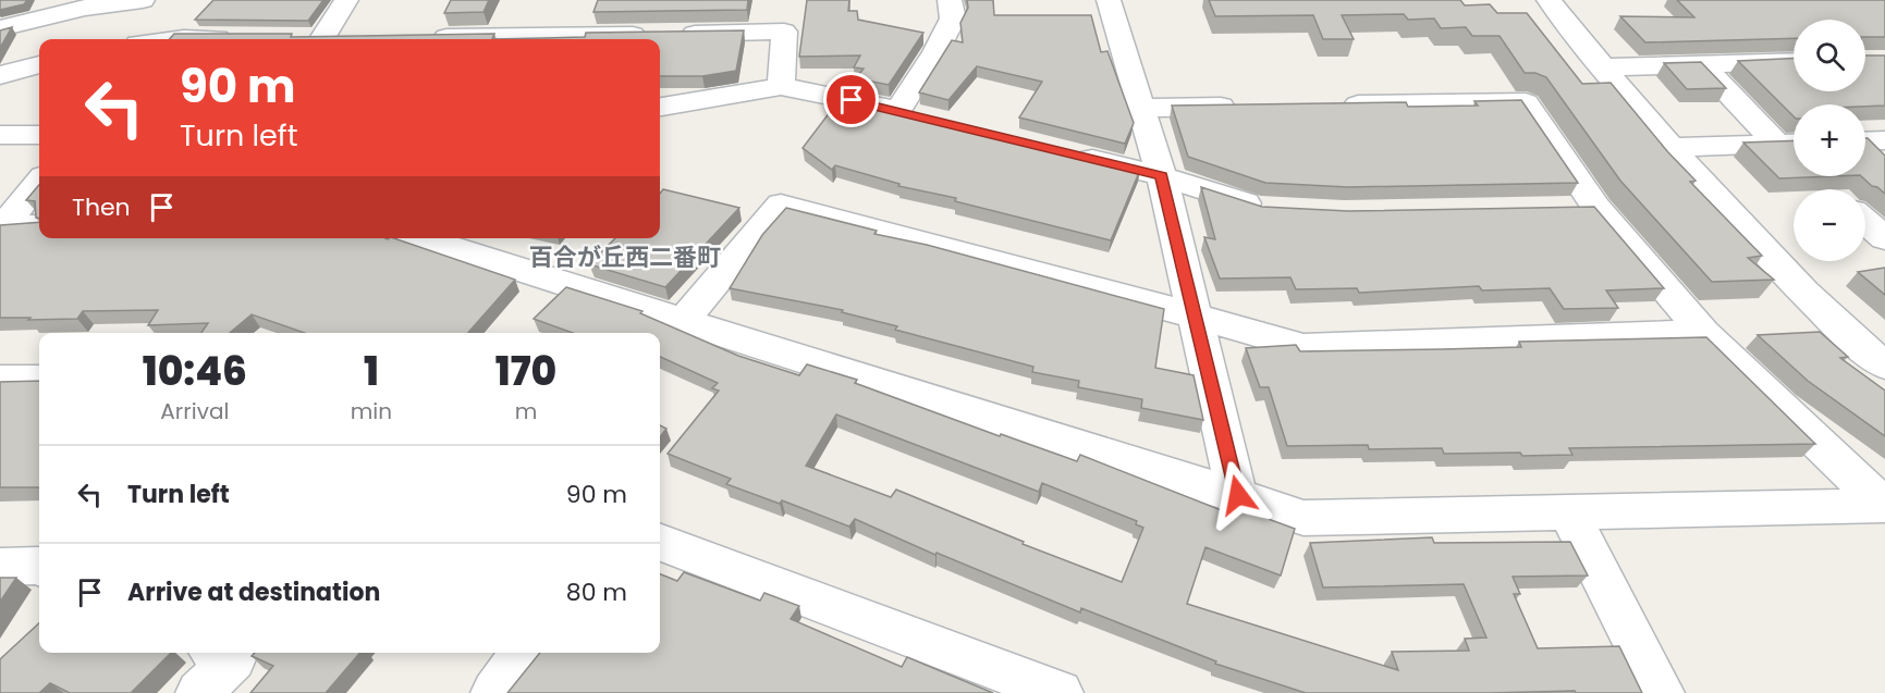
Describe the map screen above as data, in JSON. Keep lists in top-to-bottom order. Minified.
{"districts":["百合が丘西二番町"],"page":{"map_buttons":["+","−"],"turn":["90 m","Turn left"],"then":"Then","eta":["10:46","Arrival","1","min","170","m"],"list":[{"name":"Turn left","value":"90 m"},{"name":"Arrive at destination","value":"80 m"}]}}
